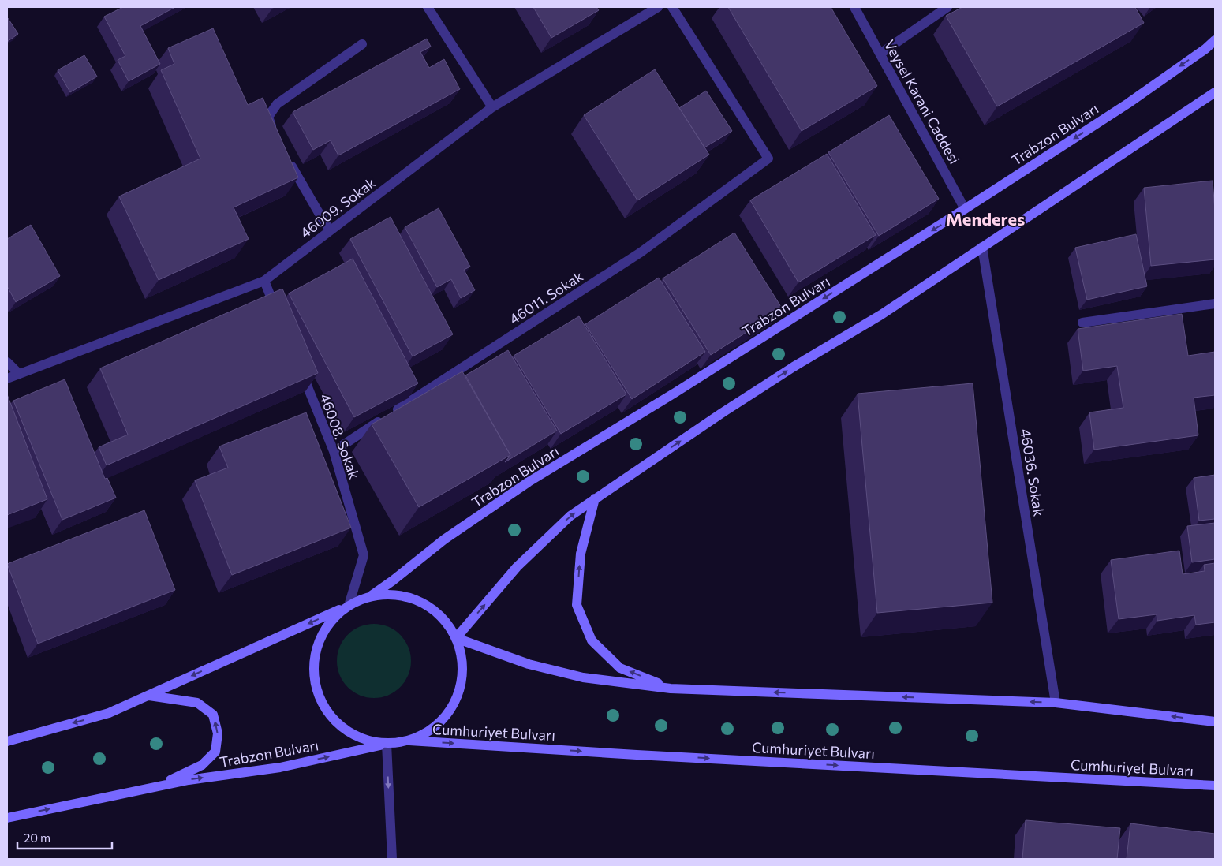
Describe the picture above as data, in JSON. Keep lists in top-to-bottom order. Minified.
{"streets":{"main road":["Trabzon Bulvarı","Cumhuriyet Bulvarı"],"street":["Veysel Karani Caddesi","46009. Sokak","46011. Sokak","46008. Sokak","46036. Sokak"]},"crossings":[["Veysel Karani Caddesi","Trabzon Bulvarı"],["46011. Sokak","46008. Sokak"]],"districts":["Menderes"],"scale_bar":"20 m"}
